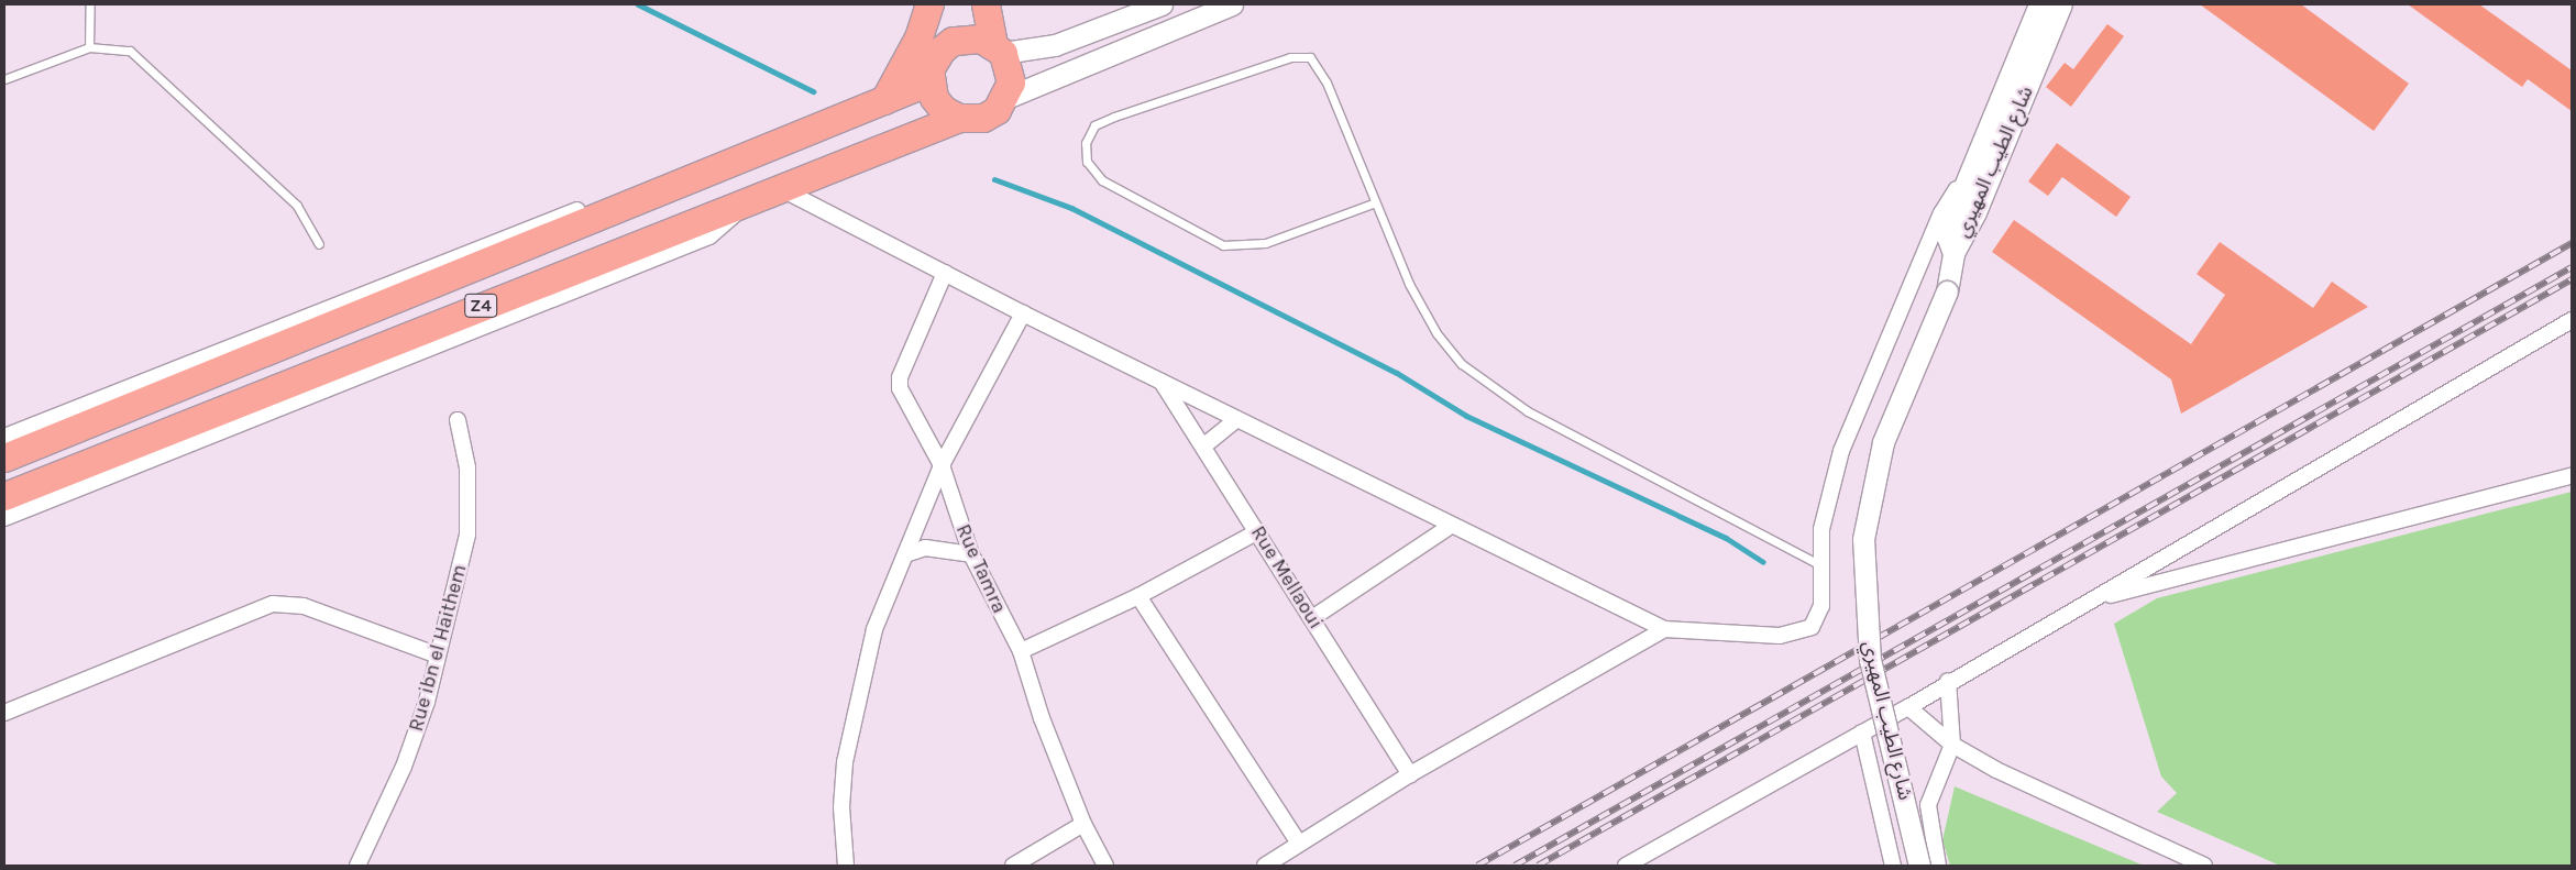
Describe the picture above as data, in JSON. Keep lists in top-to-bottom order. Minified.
{"streets":{"highway":["Z4"],"street":["شارع الطيب المهيري","Rue Tamra","Rue Mellaoui","Rue ibn el Haithem"]}}
